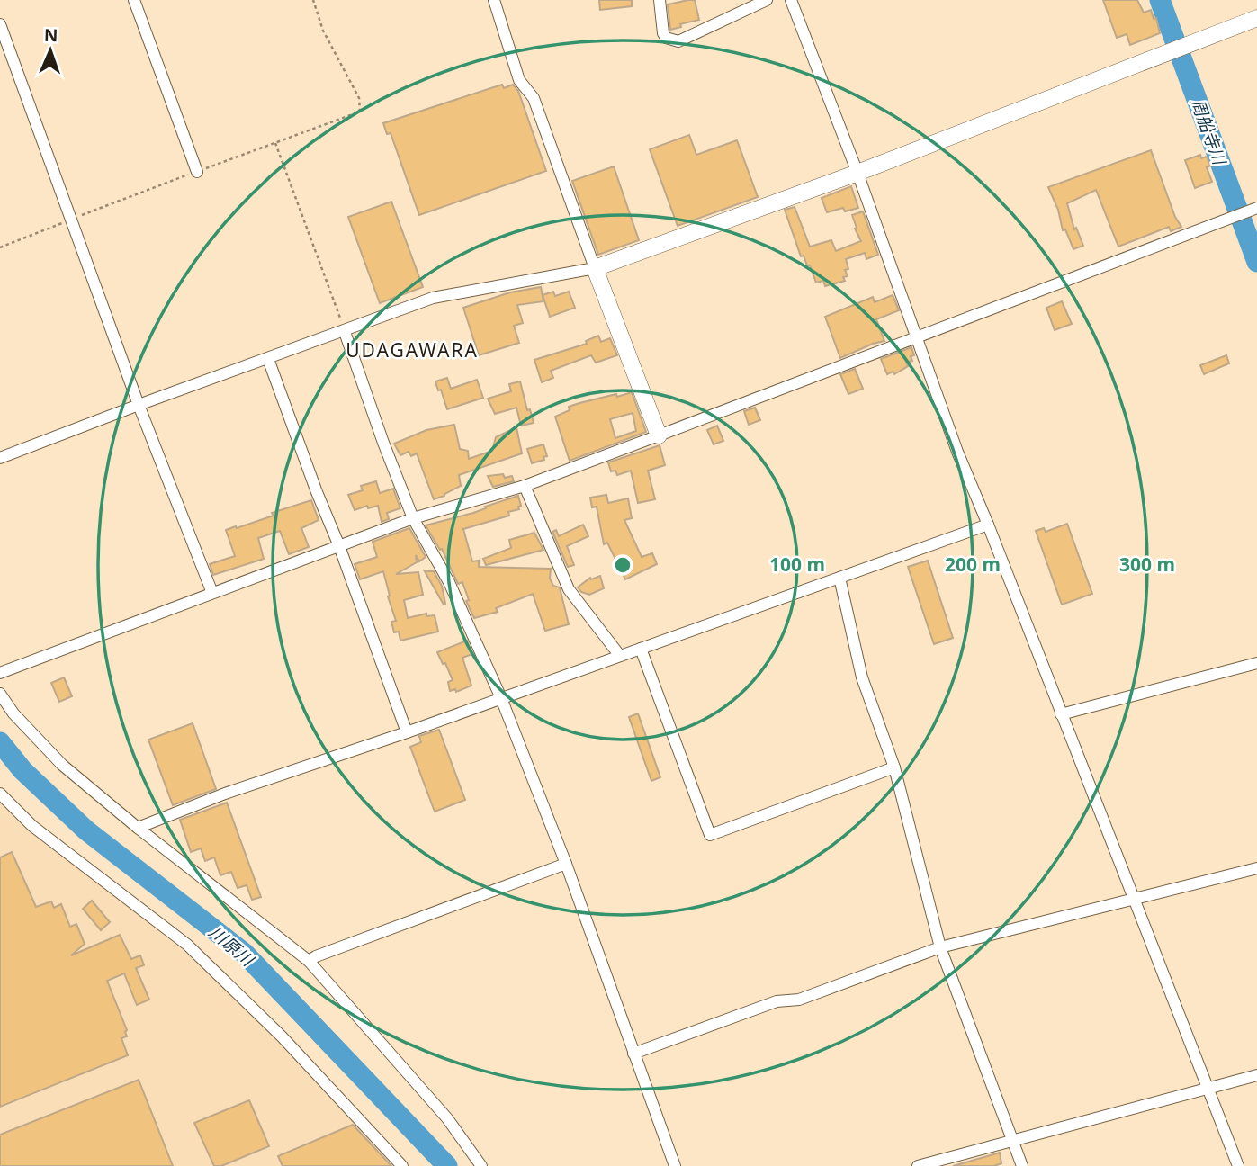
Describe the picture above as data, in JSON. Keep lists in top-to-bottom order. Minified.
{"districts":["UDAGAWARA"],"water":["周船寺川","川原川"],"north":"top","rings":["100 m","200 m","300 m"]}
